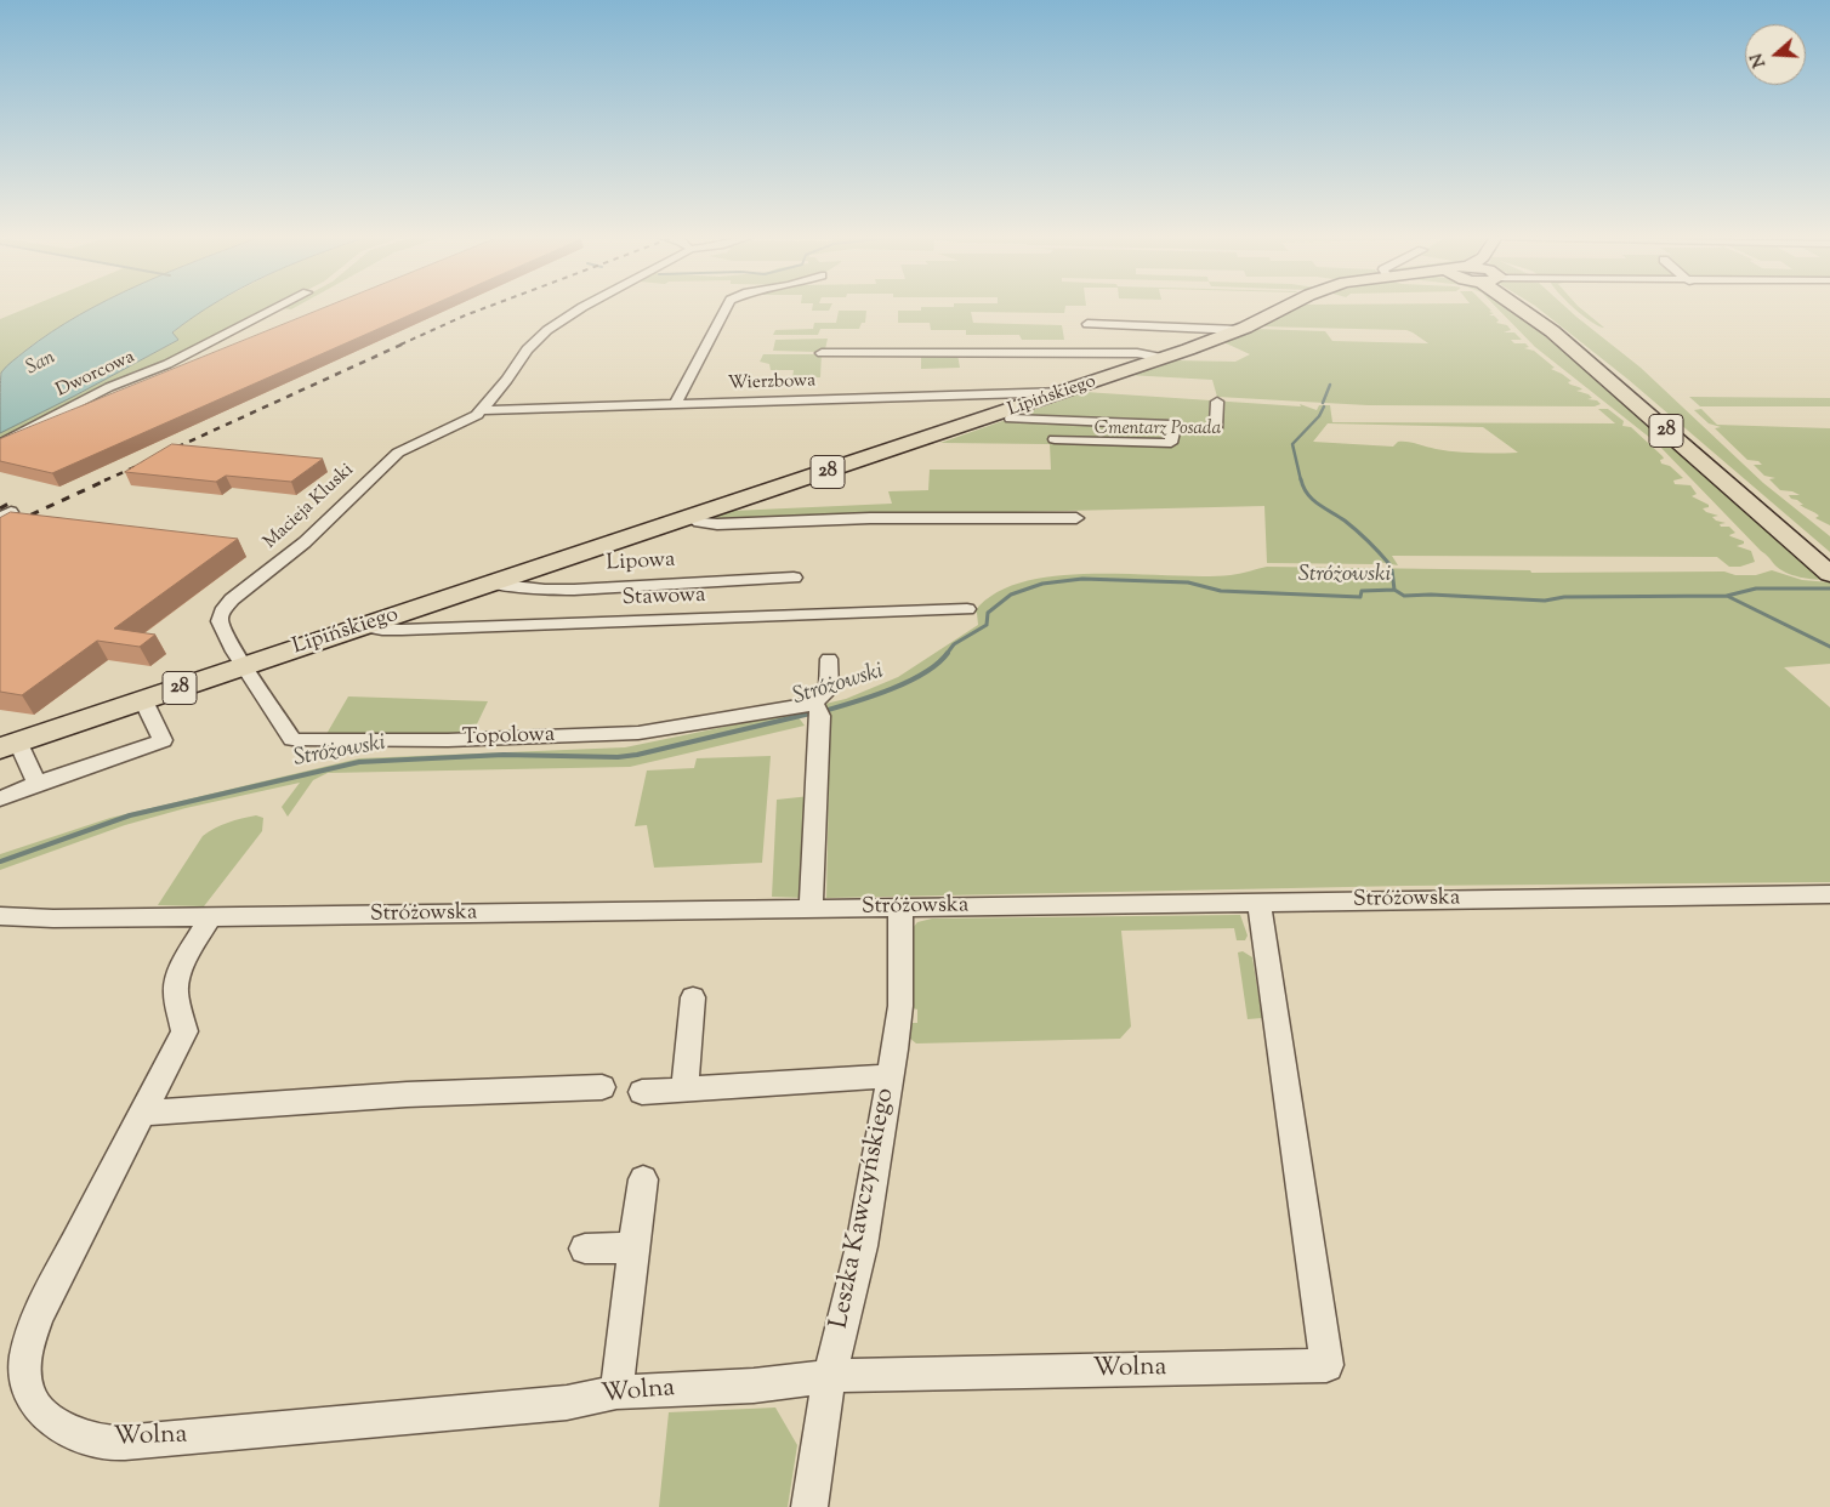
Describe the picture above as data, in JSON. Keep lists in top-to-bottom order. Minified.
{"streets":{"main road":["Lipińskiego","28"],"street":["Dworcowa","Wierzbowa","Macieja Kluski","Lipowa","Stawowa","Topolowa","Stróżowska","Leszka Kawczyńskiego","Wolna"]},"crossings":[["Wierzbowa","Lipińskiego"],["Wierzbowa","Macieja Kluski"],["Lipińskiego","Macieja Kluski"],["Lipińskiego","Lipowa"],["Lipińskiego","Stawowa"],["Lipińskiego","Topolowa"],["Macieja Kluski","Topolowa"],["Stróżowska","Leszka Kawczyńskiego"],["Stróżowska","Wolna"],["Leszka Kawczyńskiego","Wolna"]],"water":["San","Stróżowski"],"parks":["Cmentarz Posada"],"north":"left"}
